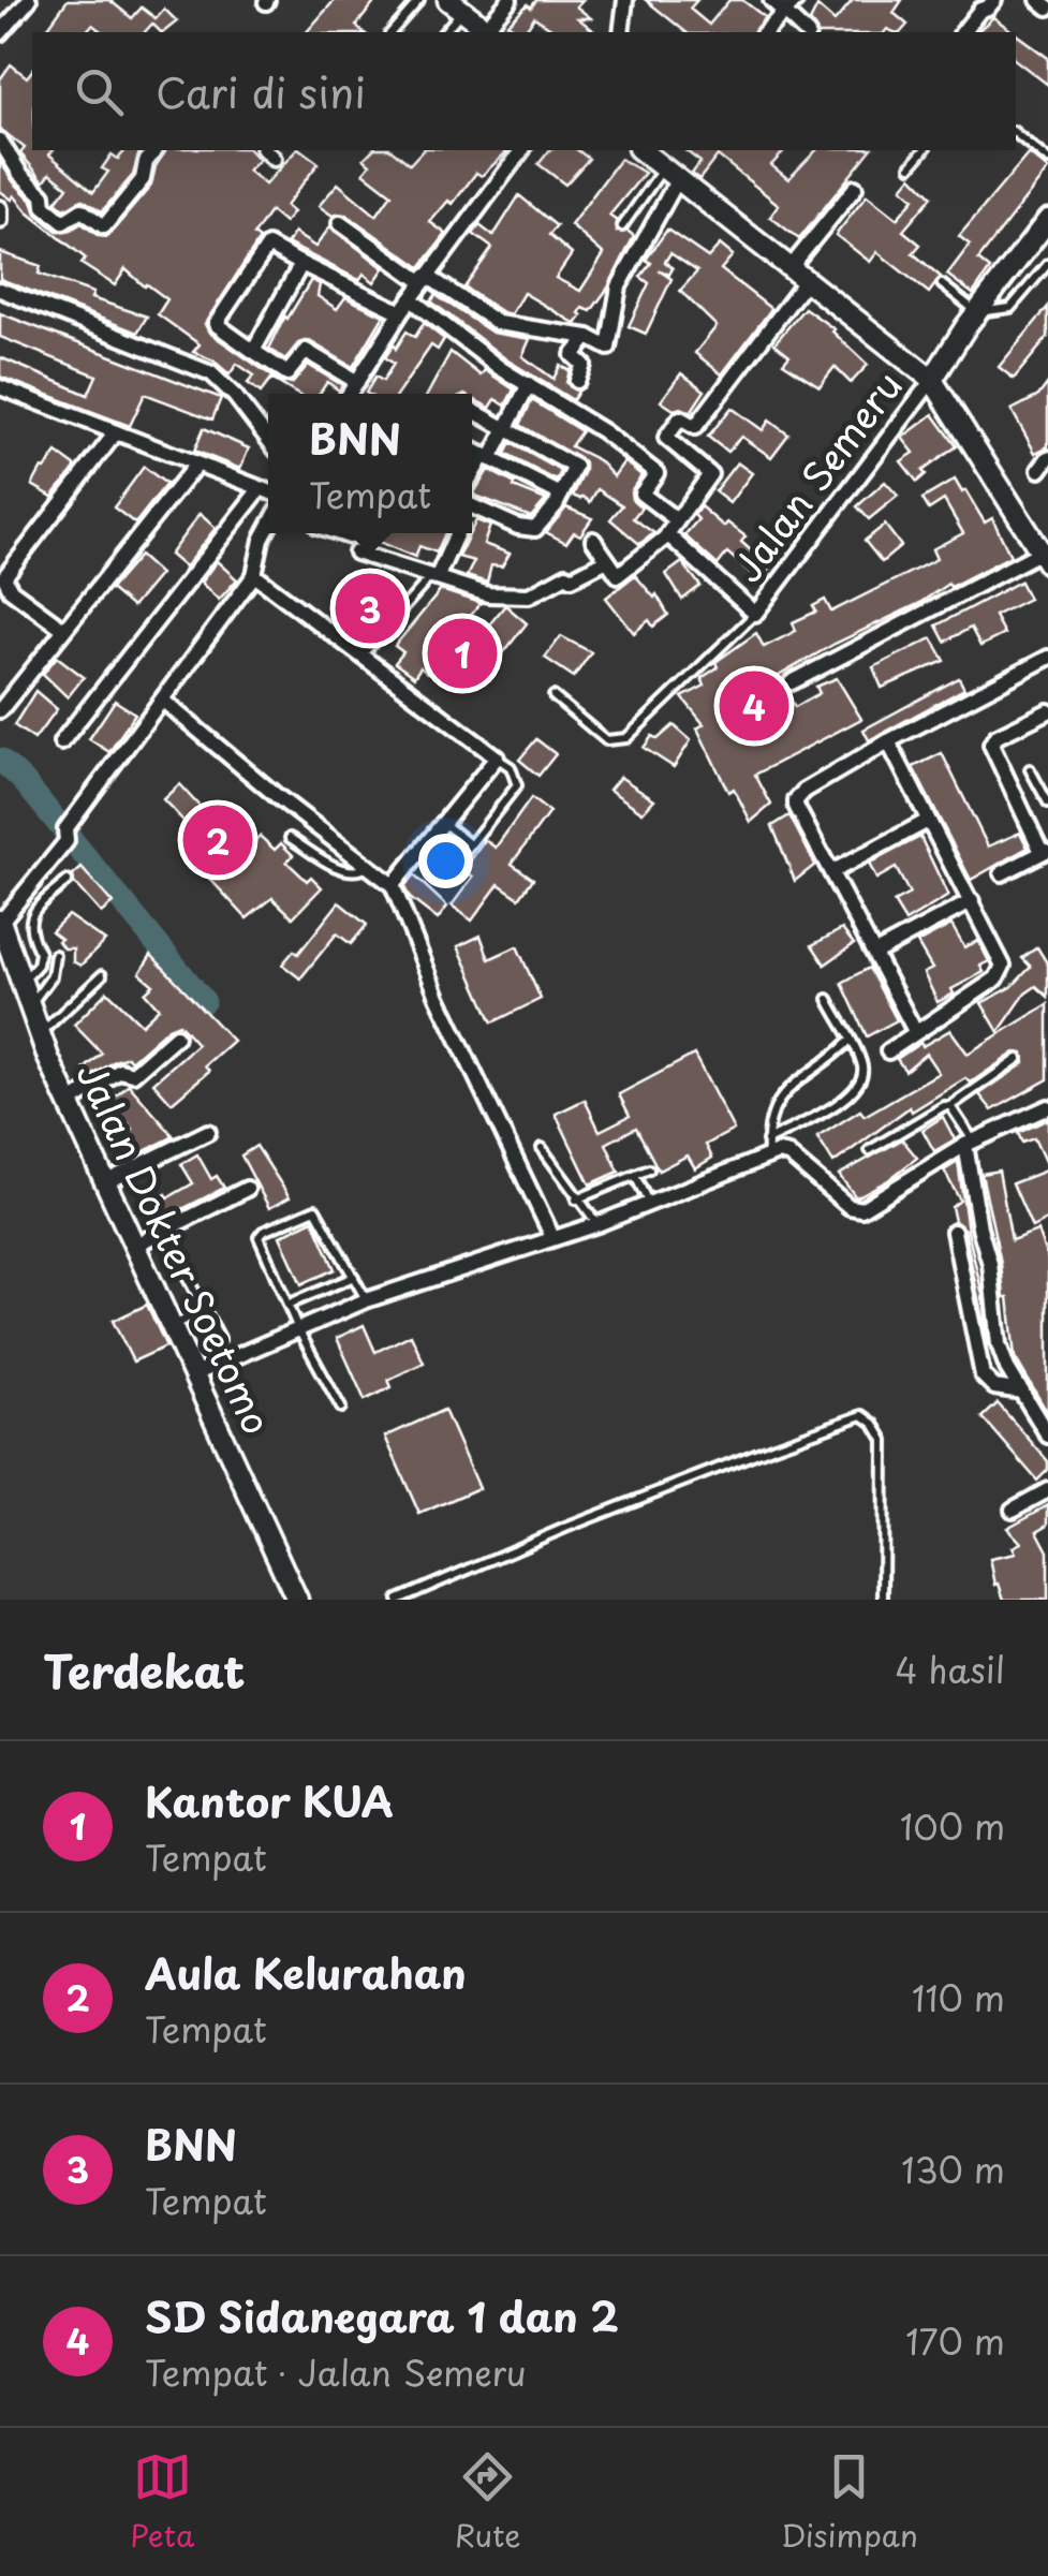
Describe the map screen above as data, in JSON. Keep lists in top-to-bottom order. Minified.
{"streets":{"street":["Jalan Semeru","Jalan Dokter Soetomo"]},"page":{"search":"Cari di sini","popup":["BNN","Tempat"],"pins":["3","1","4","2"],"heading":["Terdekat","4 hasil"],"list":[{"mark":"1","name":"Kantor KUA","note":"Tempat","value":"100 m"},{"mark":"2","name":"Aula Kelurahan","note":"Tempat","value":"110 m"},{"mark":"3","name":"BNN","note":"Tempat","value":"130 m"},{"mark":"4","name":"SD Sidanegara 1 dan 2","note":"Tempat · Jalan Semeru","value":"170 m"}],"nav":["Peta","Rute","Disimpan"]}}
